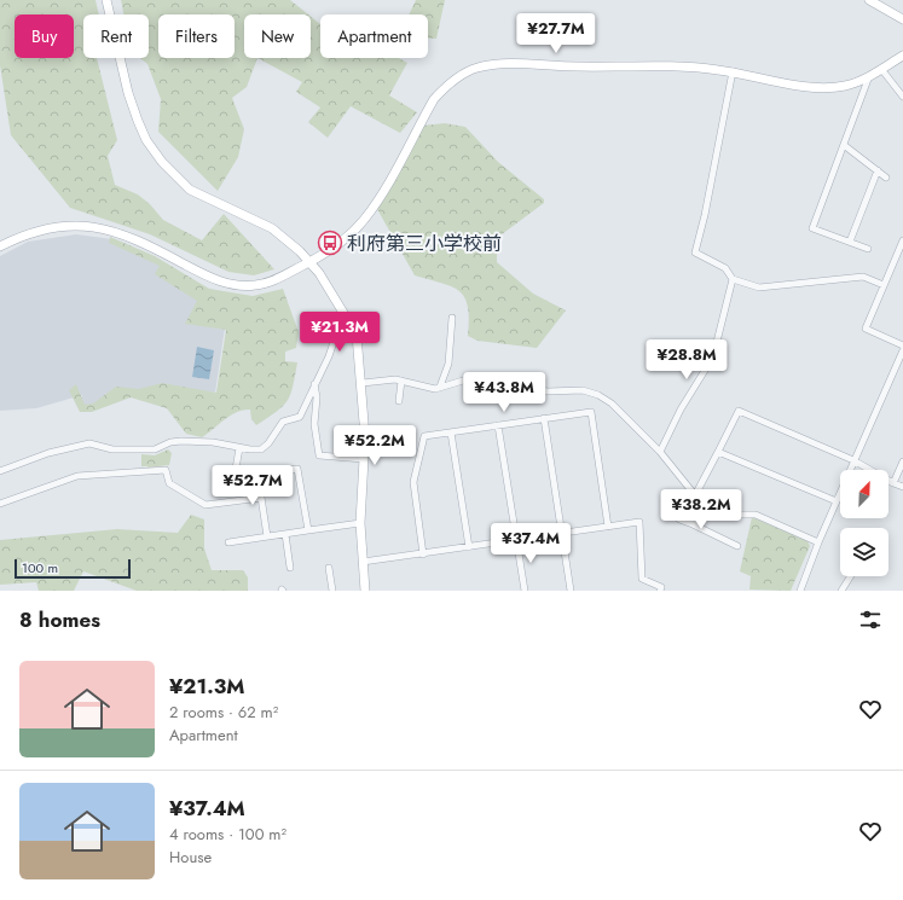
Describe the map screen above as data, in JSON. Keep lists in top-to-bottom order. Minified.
{"places":{"bus stop":["利府第三小学校前"]},"scale_bar":"100 m","north":"top right","page":{"price":["¥27.7M","¥21.3M","¥28.8M","¥43.8M","¥52.2M","¥52.7M","¥38.2M","¥37.4M"],"chip":["Buy","Rent","Filters","New","Apartment"],"scale":"100 m","heading":"8 homes","list":[{"name":"¥21.3M","note":"2 rooms · 62 m² · Apartment"},{"name":"¥37.4M","note":"4 rooms · 100 m² · House"}]}}
